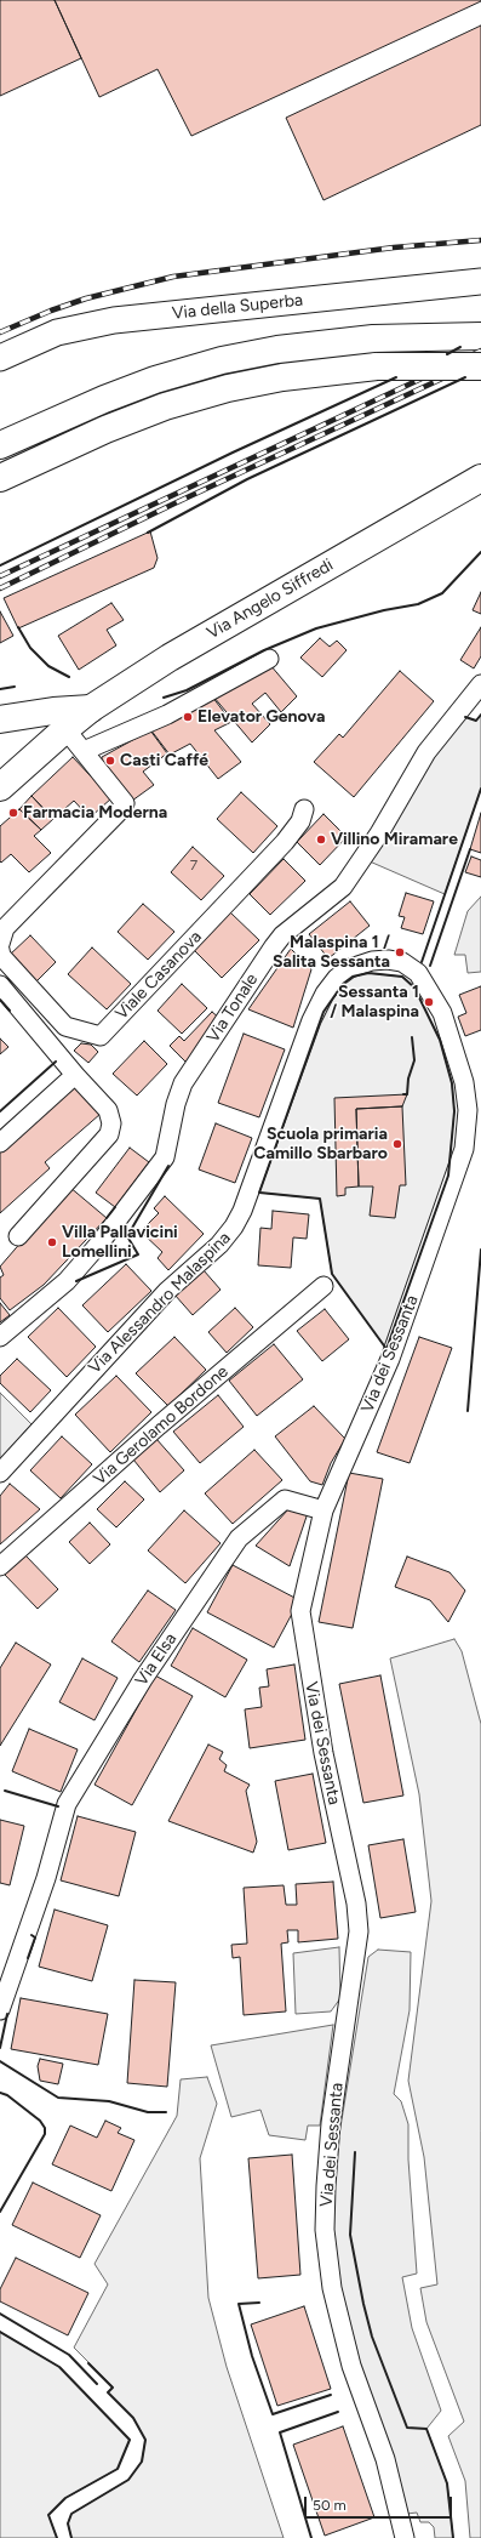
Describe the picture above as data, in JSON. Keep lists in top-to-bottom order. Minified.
{"streets":{"main road":["Via Angelo Siffredi"],"street":["Via della Superba","Viale Casanova","Via Tonale","Via Alessandro Malaspina","Via dei Sessanta","Via Gerolamo Bordone","Via Elsa"]},"crossings":[["Via Alessandro Malaspina","Via dei Sessanta"],["Via dei Sessanta","Via Elsa"]],"places":["Elevator Genova","Casti Caffé","Farmacia Moderna","Villino Miramare","Malaspina 1 / Salita Sessanta","Sessanta 1 / Malaspina","Scuola primaria Camillo Sbarbaro","Villa Pallavicini Lomellini"],"house_numbers":["7"],"scale_bar":"50 m"}
